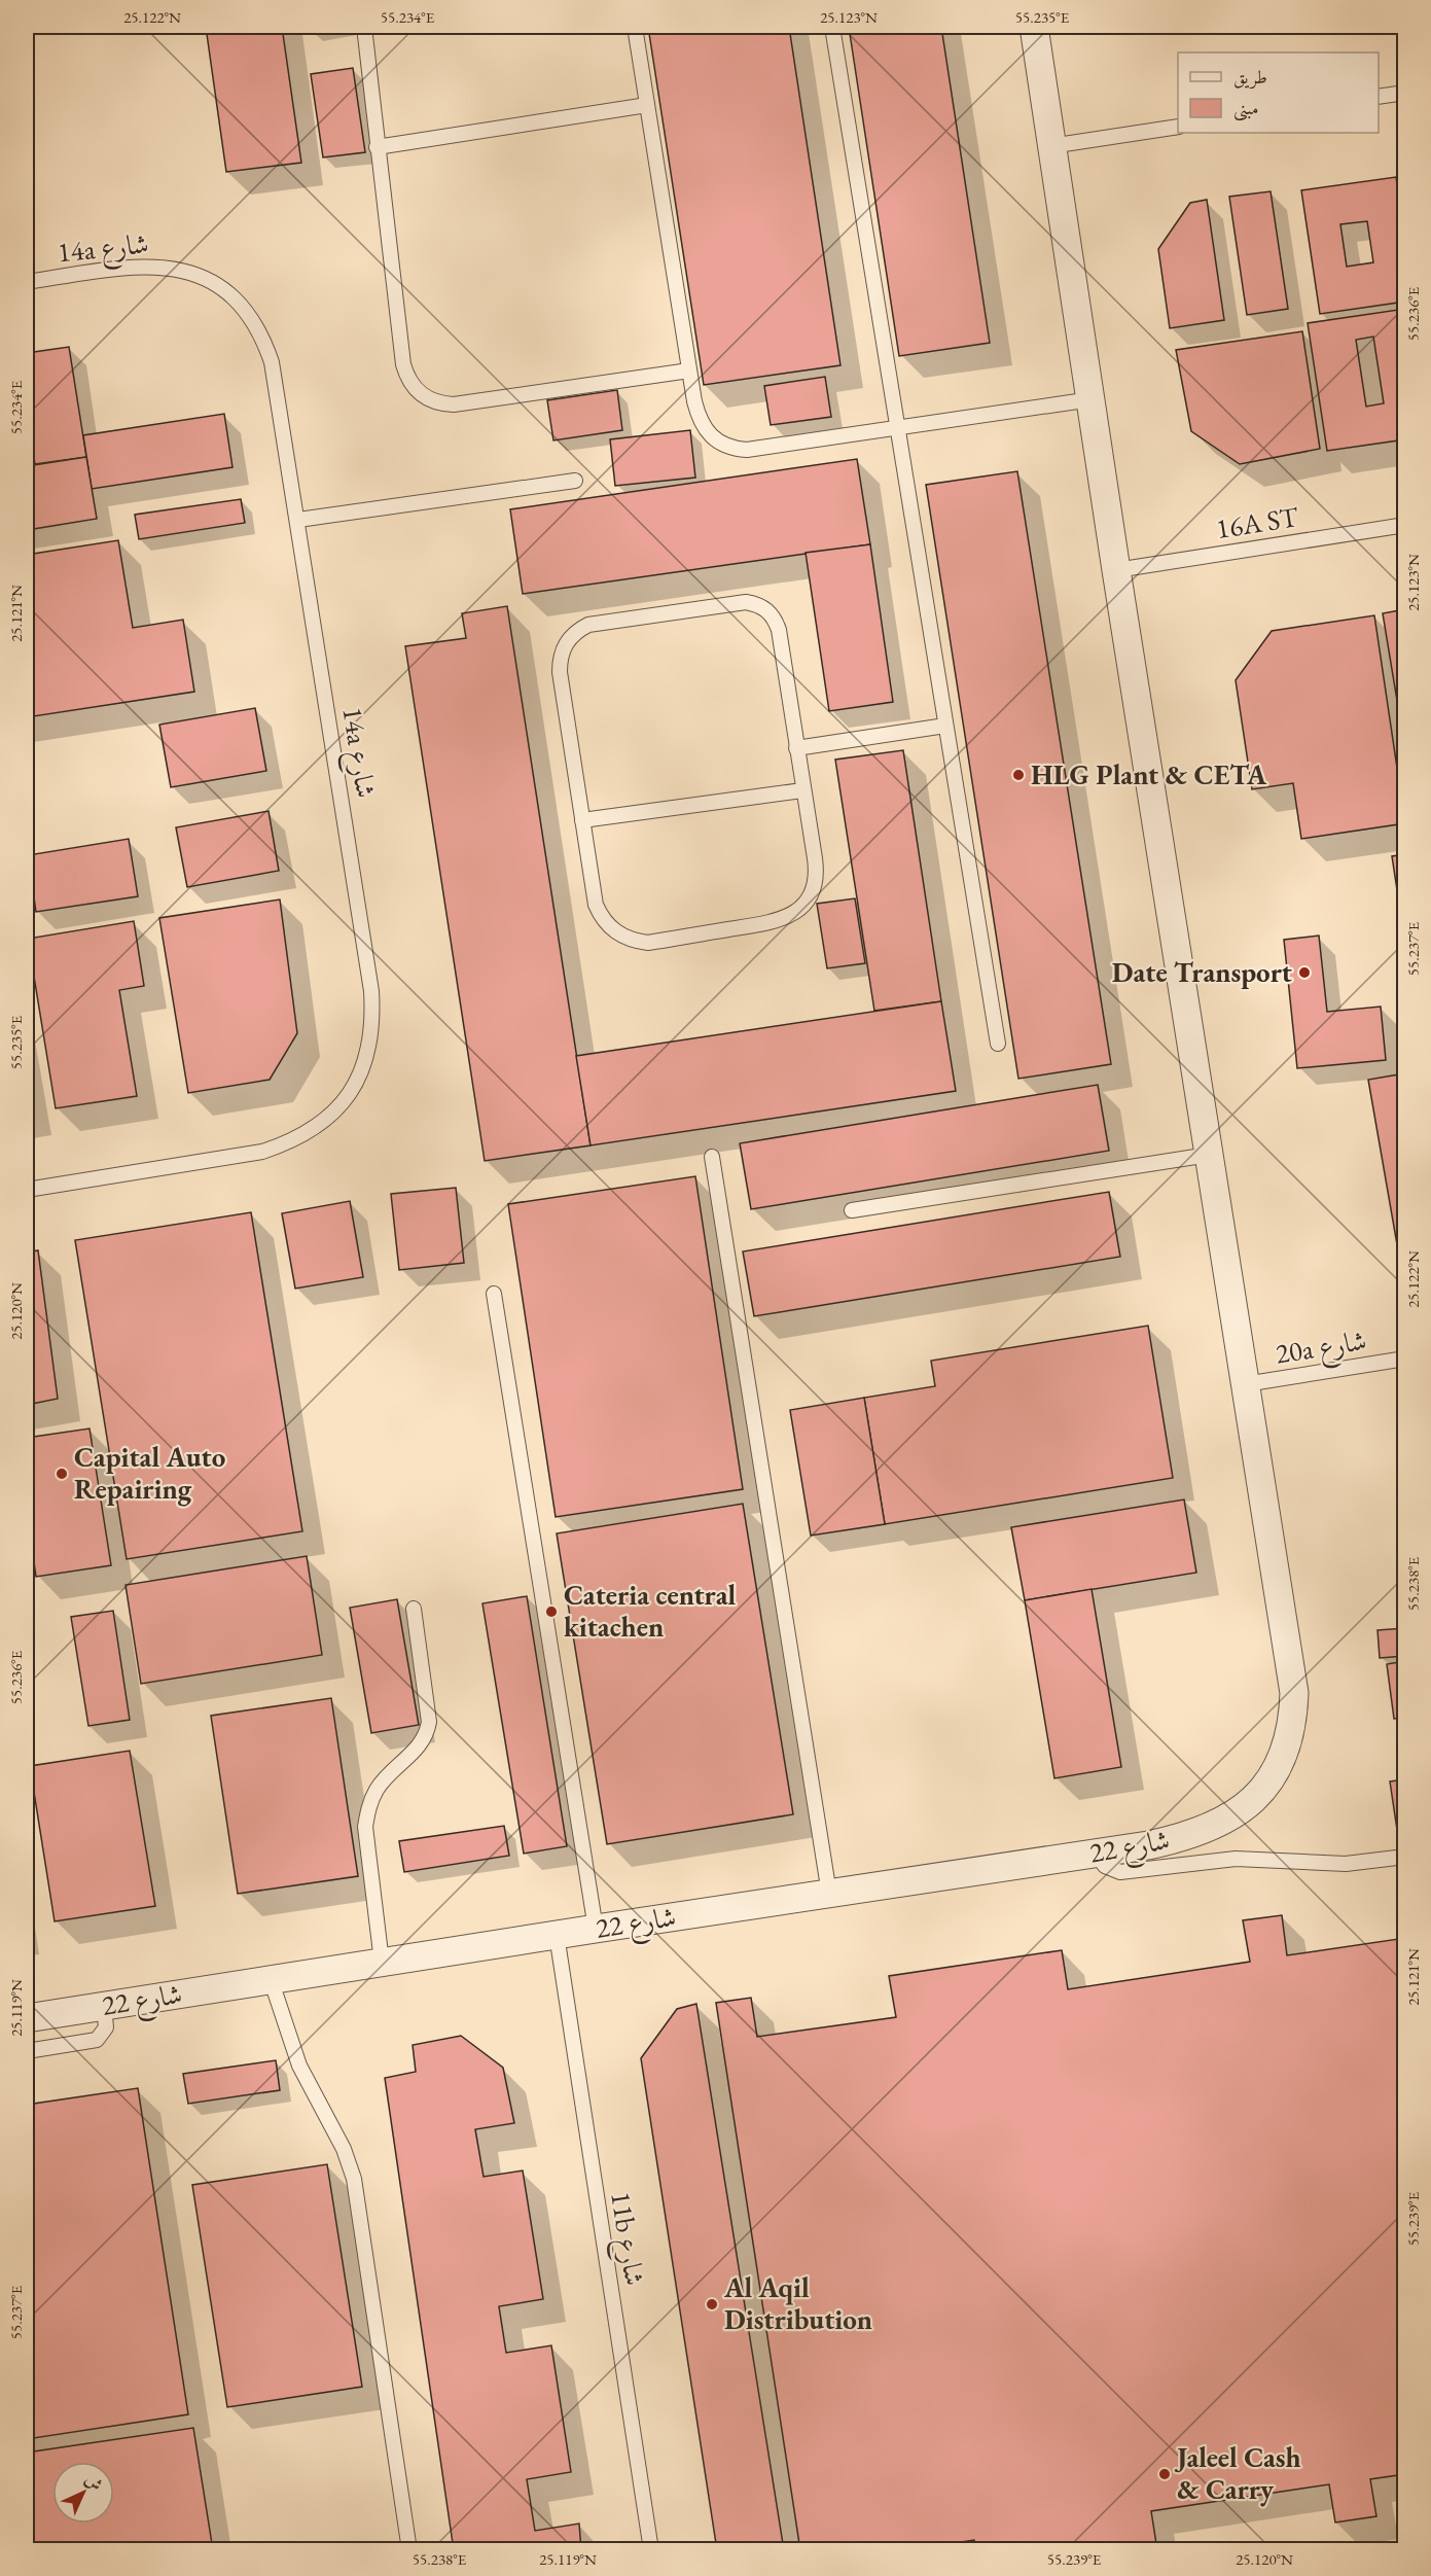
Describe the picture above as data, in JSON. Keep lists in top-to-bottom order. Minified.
{"streets":{"street":["شارع 22"],"lane":["14a شارع","16A ST","20a شارع","11b شارع"]},"crossings":[["20a شارع","شارع 22"],["شارع 22","11b شارع"]],"places":["HLG Plant & CETA","Date Transport","Capital Auto Repairing","Cateria central kitachen","Al Aqil Distribution","Jaleel Cash & Carry"],"legend":["طريق","مبنى"],"north":"top right","coordinates":["25.122°N","55.234°E","25.123°N","55.235°E","55.236°E","25.121°N","55.237°E","25.120°N","55.238°E","25.119°N","55.239°E"]}
